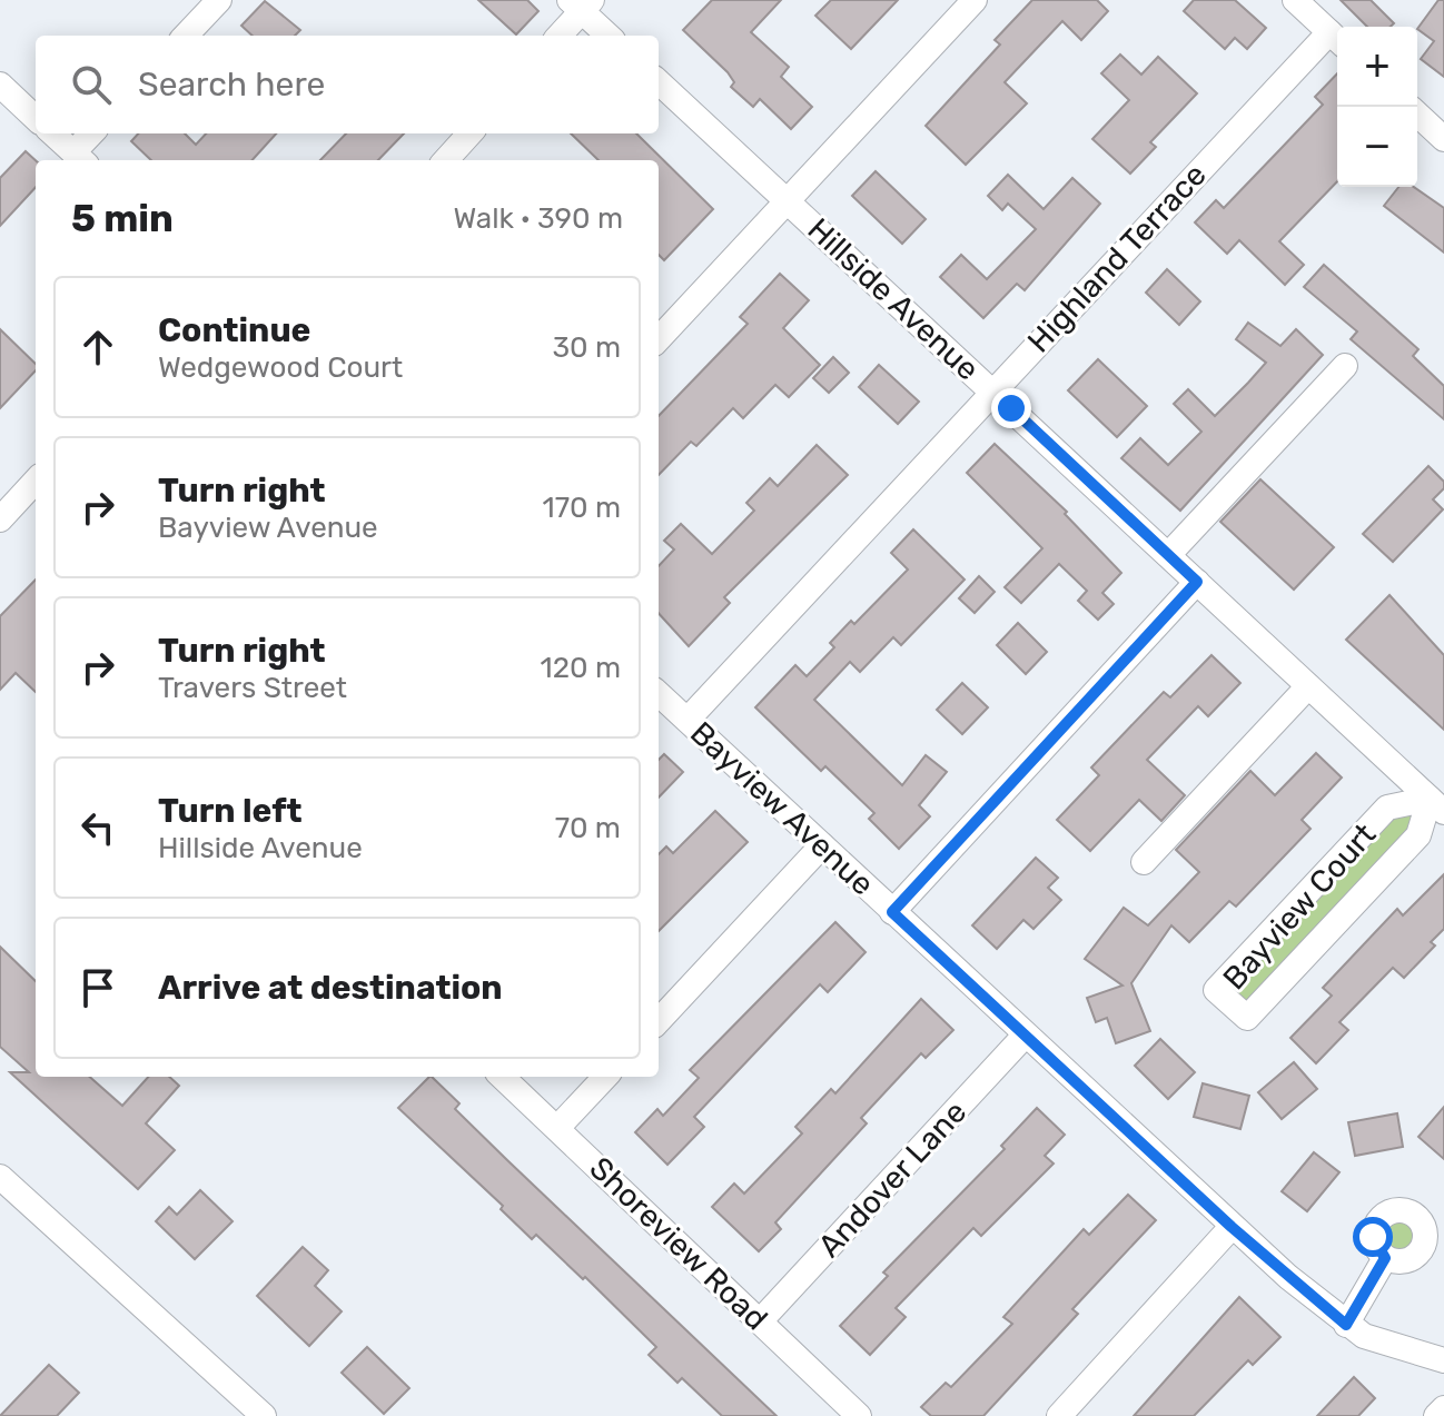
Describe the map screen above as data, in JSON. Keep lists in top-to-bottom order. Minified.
{"streets":{"street":["Highland Terrace","Hillside Avenue","Bayview Avenue","Bayview Court","Andover Lane","Shoreview Road"]},"crossings":[["Highland Terrace","Hillside Avenue"],["Highland Terrace","Bayview Avenue"],["Hillside Avenue","Bayview Court"],["Bayview Avenue","Andover Lane"],["Andover Lane","Shoreview Road"]],"page":{"map_buttons":["+","−"],"search":"Search here","heading":["5 min","Walk · 390 m"],"list":[["Continue","Wedgewood Court","30 m"],["Turn right","Bayview Avenue","170 m"],["Turn right","Travers Street","120 m"],["Turn left","Hillside Avenue","70 m"],"Arrive at destination"]}}
